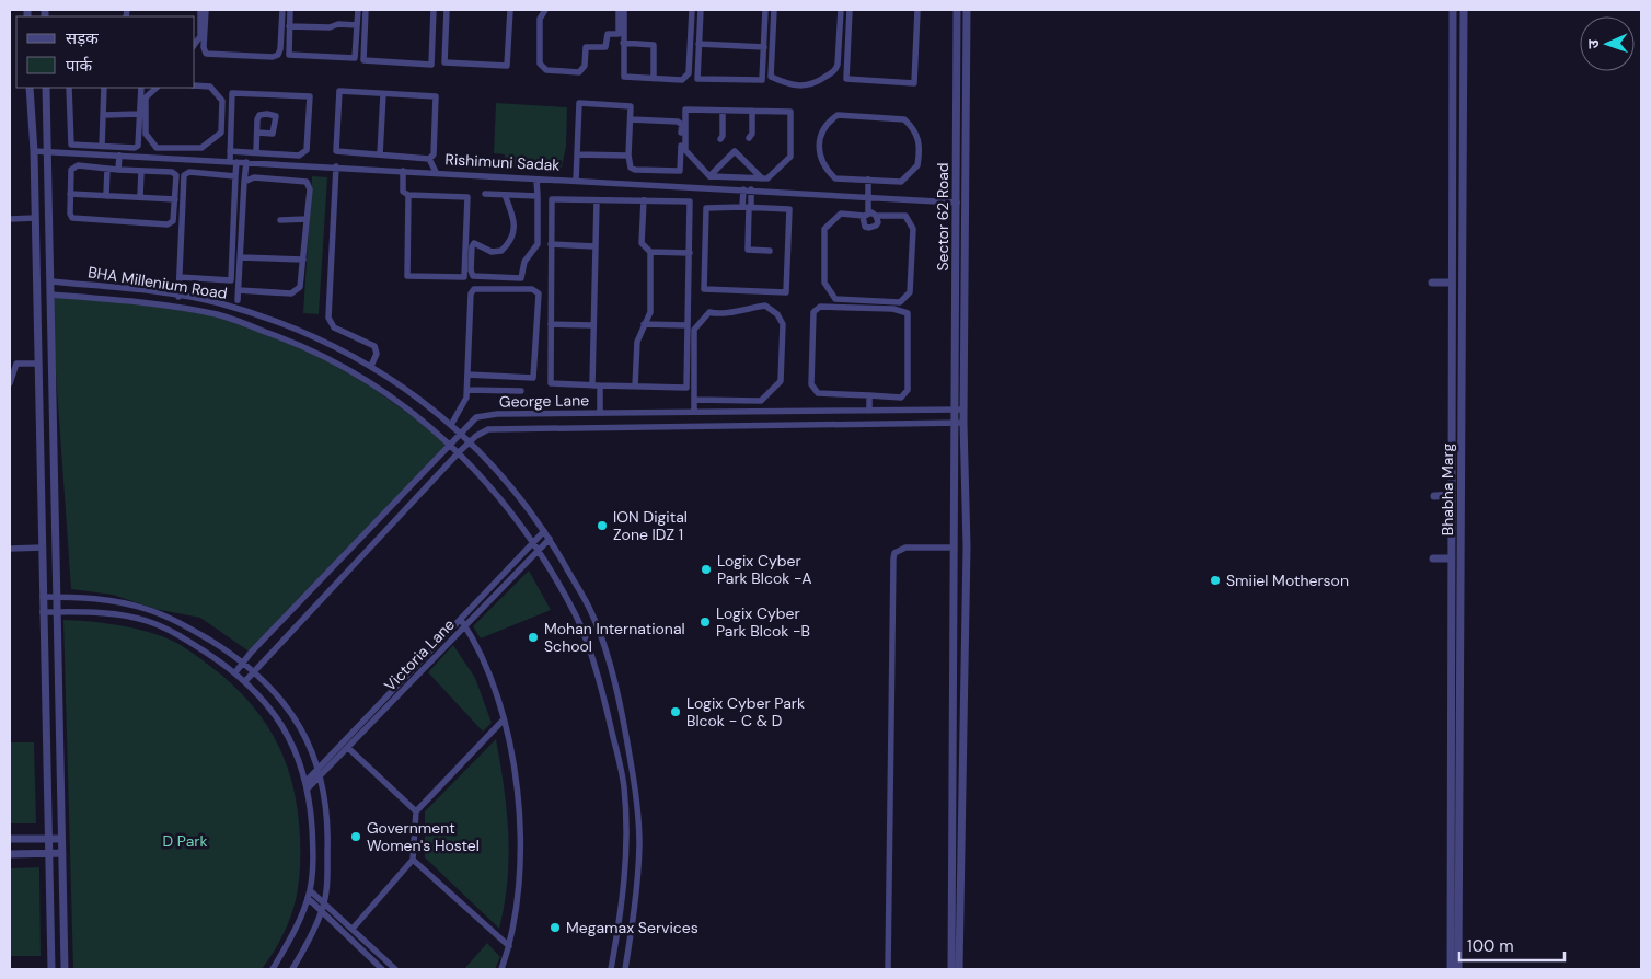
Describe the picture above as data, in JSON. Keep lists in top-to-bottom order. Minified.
{"streets":{"street":["Rishimuni Sadak","Sector 62 Road","BHA Millenium Road","George Lane","Bhabha Marg","Victoria Lane"]},"crossings":[["Rishimuni Sadak","Sector 62 Road"],["Sector 62 Road","George Lane"],["BHA Millenium Road","George Lane"],["BHA Millenium Road","Victoria Lane"]],"parks":["D Park"],"places":["ION Digital Zone IDZ 1","Logix Cyber Park Blcok -A","Smiiel Motherson","Logix Cyber Park Blcok -B","Mohan International School","Logix Cyber Park Blcok - C & D","Government Women's Hostel","Megamax Services"],"legend":["सड़क","पार्क"],"scale_bar":"100 m","north":"left"}
